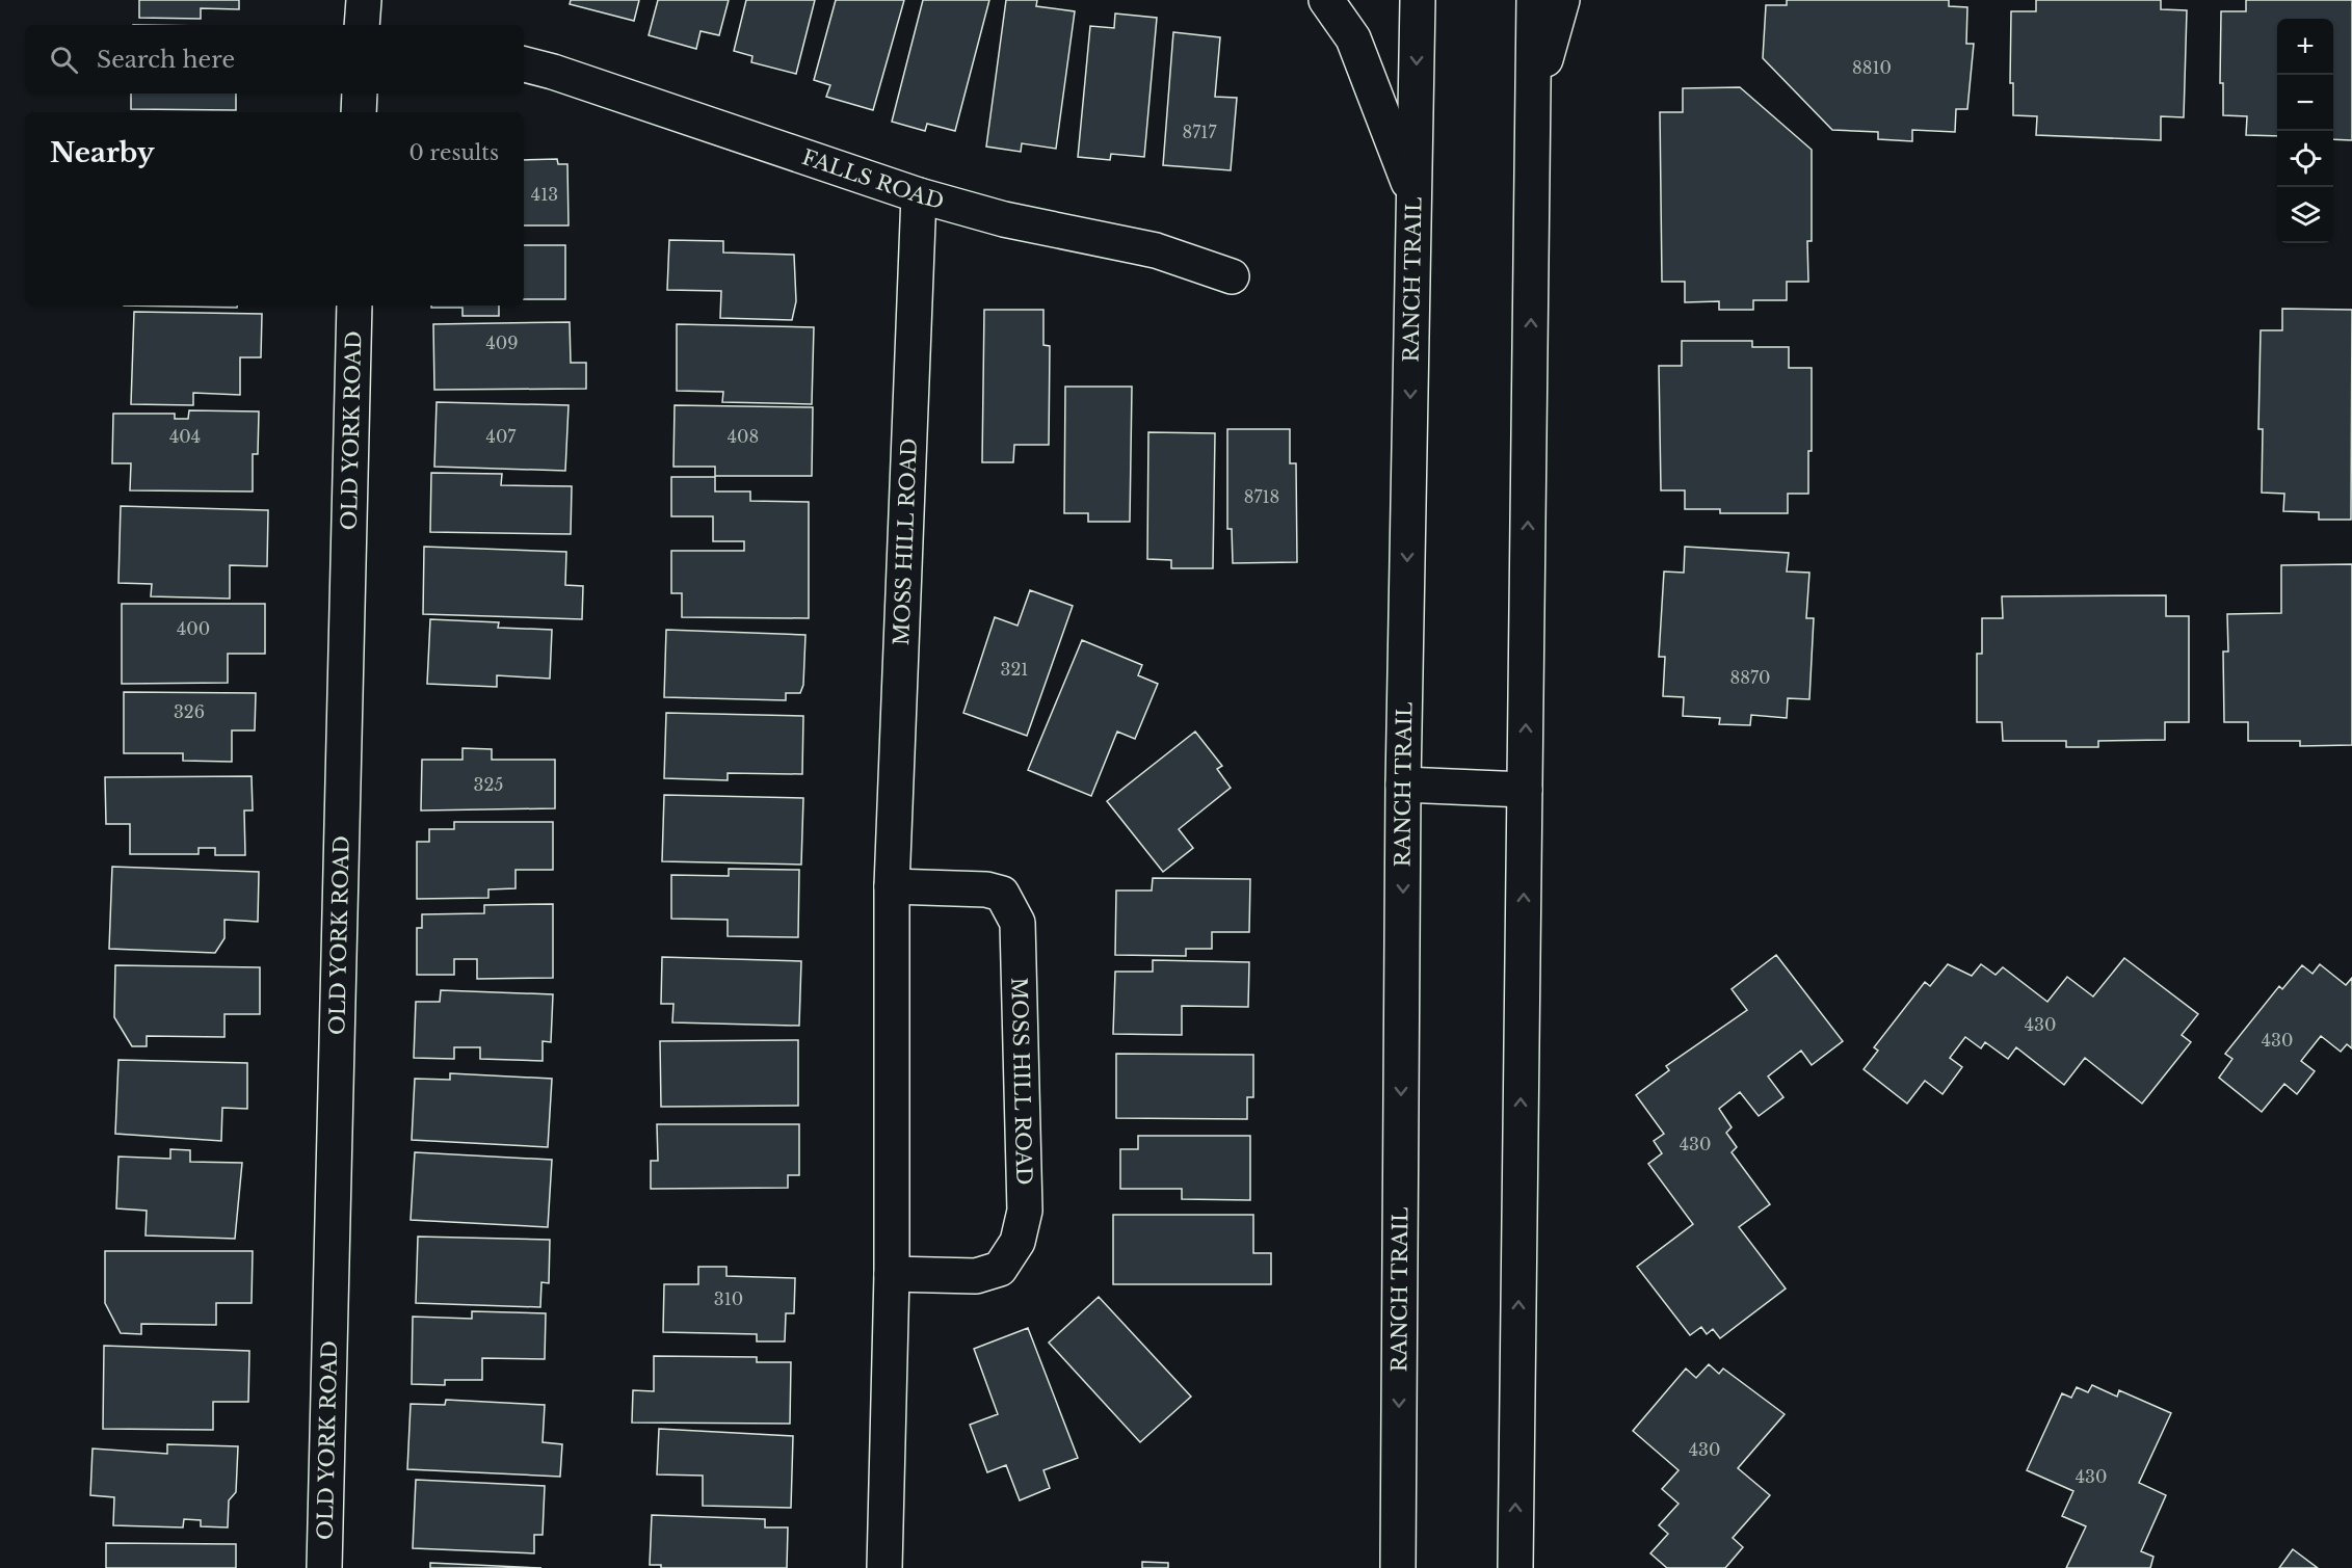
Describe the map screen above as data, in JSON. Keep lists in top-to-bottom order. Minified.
{"streets":{"street":["FALLS ROAD","RANCH TRAIL","OLD YORK ROAD","MOSS HILL ROAD"]},"crossings":[["FALLS ROAD","MOSS HILL ROAD"]],"house_numbers":["8810","8717","413","409","404","407","408","8718","400","321","8870","326","325","430","430","430","310","430","430"],"page":{"map_buttons":["+","−"],"search":"Search here","heading":["Nearby","0 results"]}}
